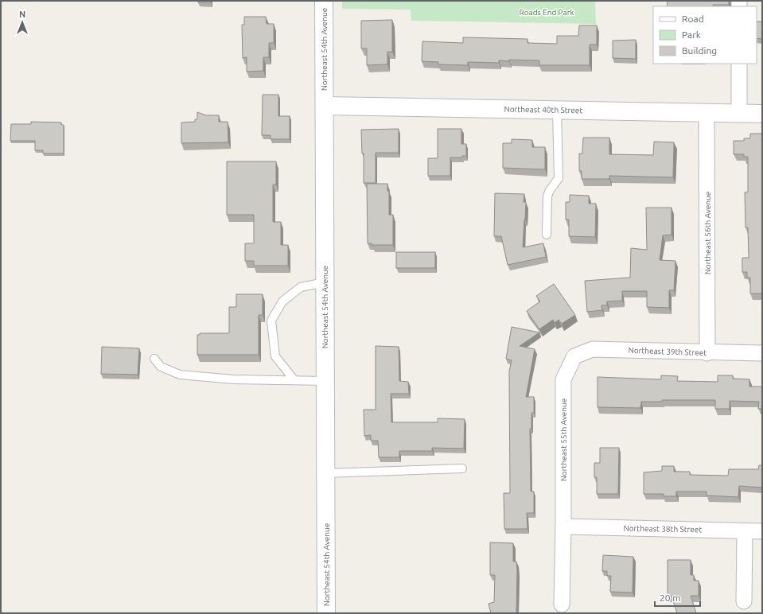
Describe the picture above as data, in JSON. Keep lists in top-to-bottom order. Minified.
{"streets":{"street":["Northeast 54th Avenue","Northeast 40th Street","Northeast 56th Avenue","Northeast 39th Street","Northeast 55th Avenue","Northeast 38th Street"]},"crossings":[["Northeast 54th Avenue","Northeast 40th Street"],["Northeast 40th Street","Northeast 56th Avenue"],["Northeast 56th Avenue","Northeast 39th Street"],["Northeast 39th Street","Northeast 55th Avenue"],["Northeast 55th Avenue","Northeast 38th Street"]],"parks":["Roads End Park"],"legend":["Road","Park","Building"],"scale_bar":"20 m","north":"top"}
